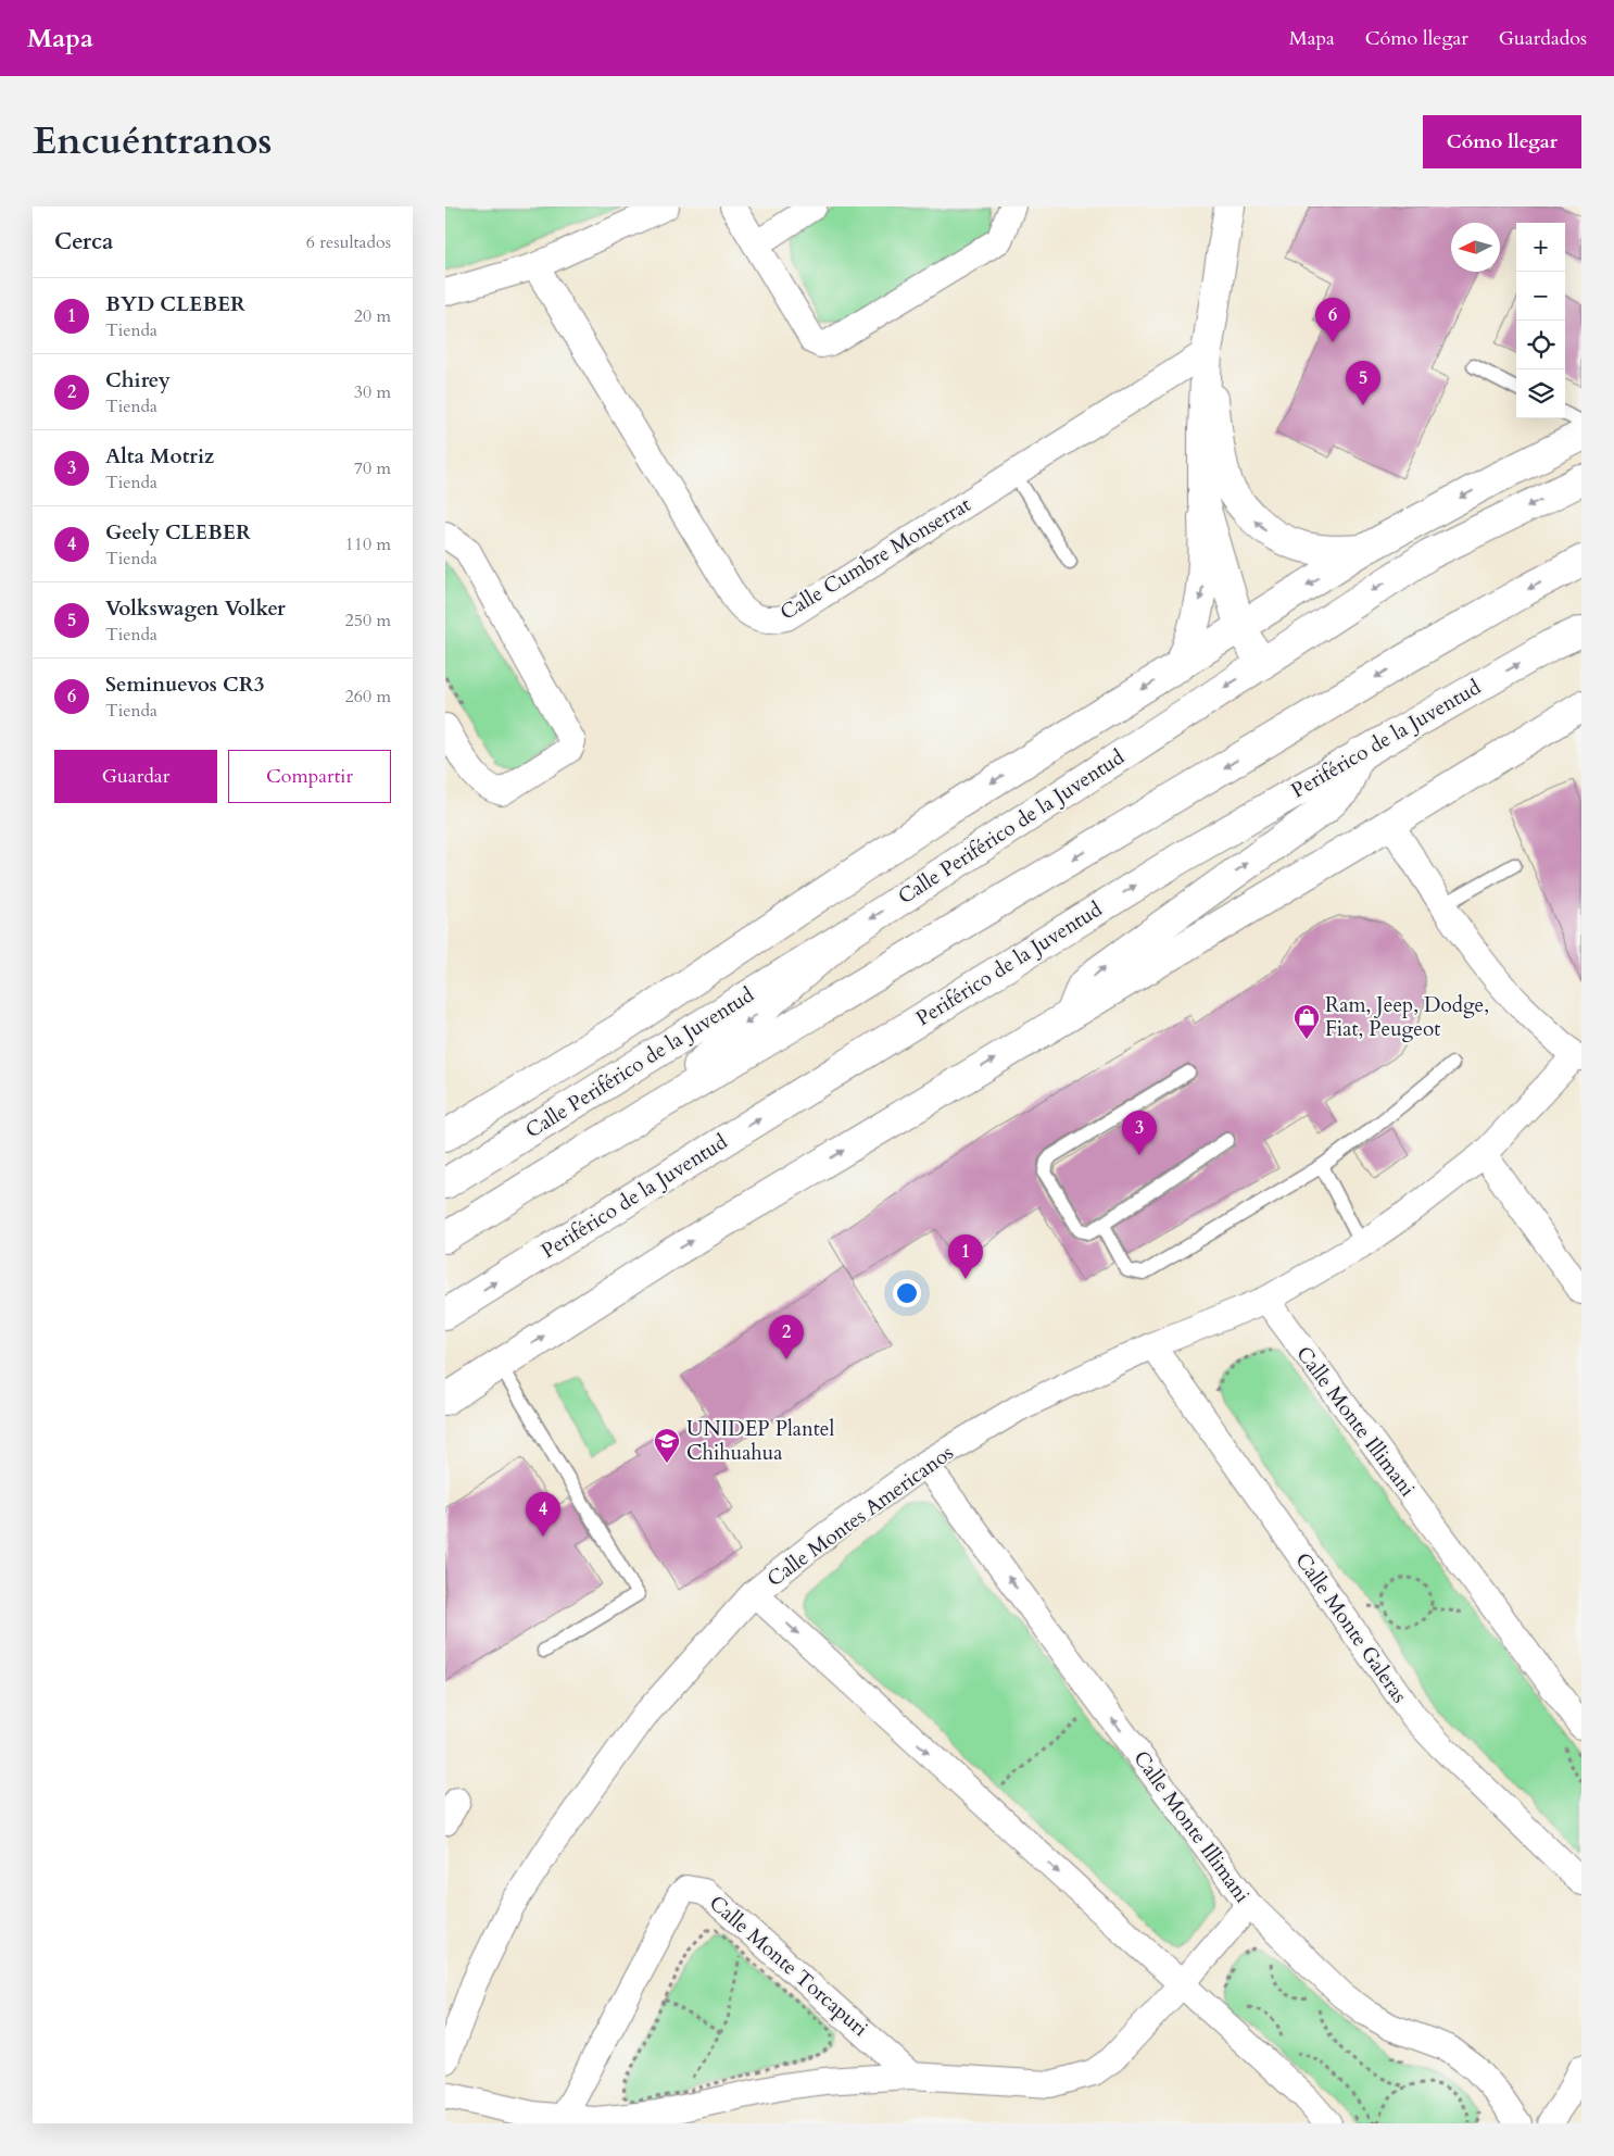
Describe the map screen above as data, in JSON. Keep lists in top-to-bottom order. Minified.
{"streets":{"main road":["Periférico de la Juventud","Calle Periférico de la Juventud"],"street":["Calle Cumbre Monserrat","Calle Monte Illimani","Calle Montes Americanos","Calle Monte Galeras","Calle Monte Torcapuri"]},"crossings":[["Calle Monte Illimani","Calle Montes Americanos"],["Calle Montes Americanos","Calle Monte Galeras"]],"places":{"shop":["Ram, Jeep, Dodge, Fiat, Peugeot"],"school or university":["UNIDEP Plantel Chihuahua"]},"north":"left","page":{"header":"Mapa","nav":["Mapa","Cómo llegar","Guardados"],"title":"Encuéntranos","buttons":["Cómo llegar",["Guardar","Compartir"]],"heading":["Cerca","6 resultados"],"map_buttons":["+","−"],"list":[{"mark":"1","name":"BYD CLEBER","note":"Tienda","value":"20 m"},{"mark":"2","name":"Chirey","note":"Tienda","value":"30 m"},{"mark":"3","name":"Alta Motriz","note":"Tienda","value":"70 m"},{"mark":"4","name":"Geely CLEBER","note":"Tienda","value":"110 m"},{"mark":"5","name":"Volkswagen Volker","note":"Tienda","value":"250 m"},{"mark":"6","name":"Seminuevos CR3","note":"Tienda","value":"260 m"}],"pins":["6","5","3","1","2","4"]}}
